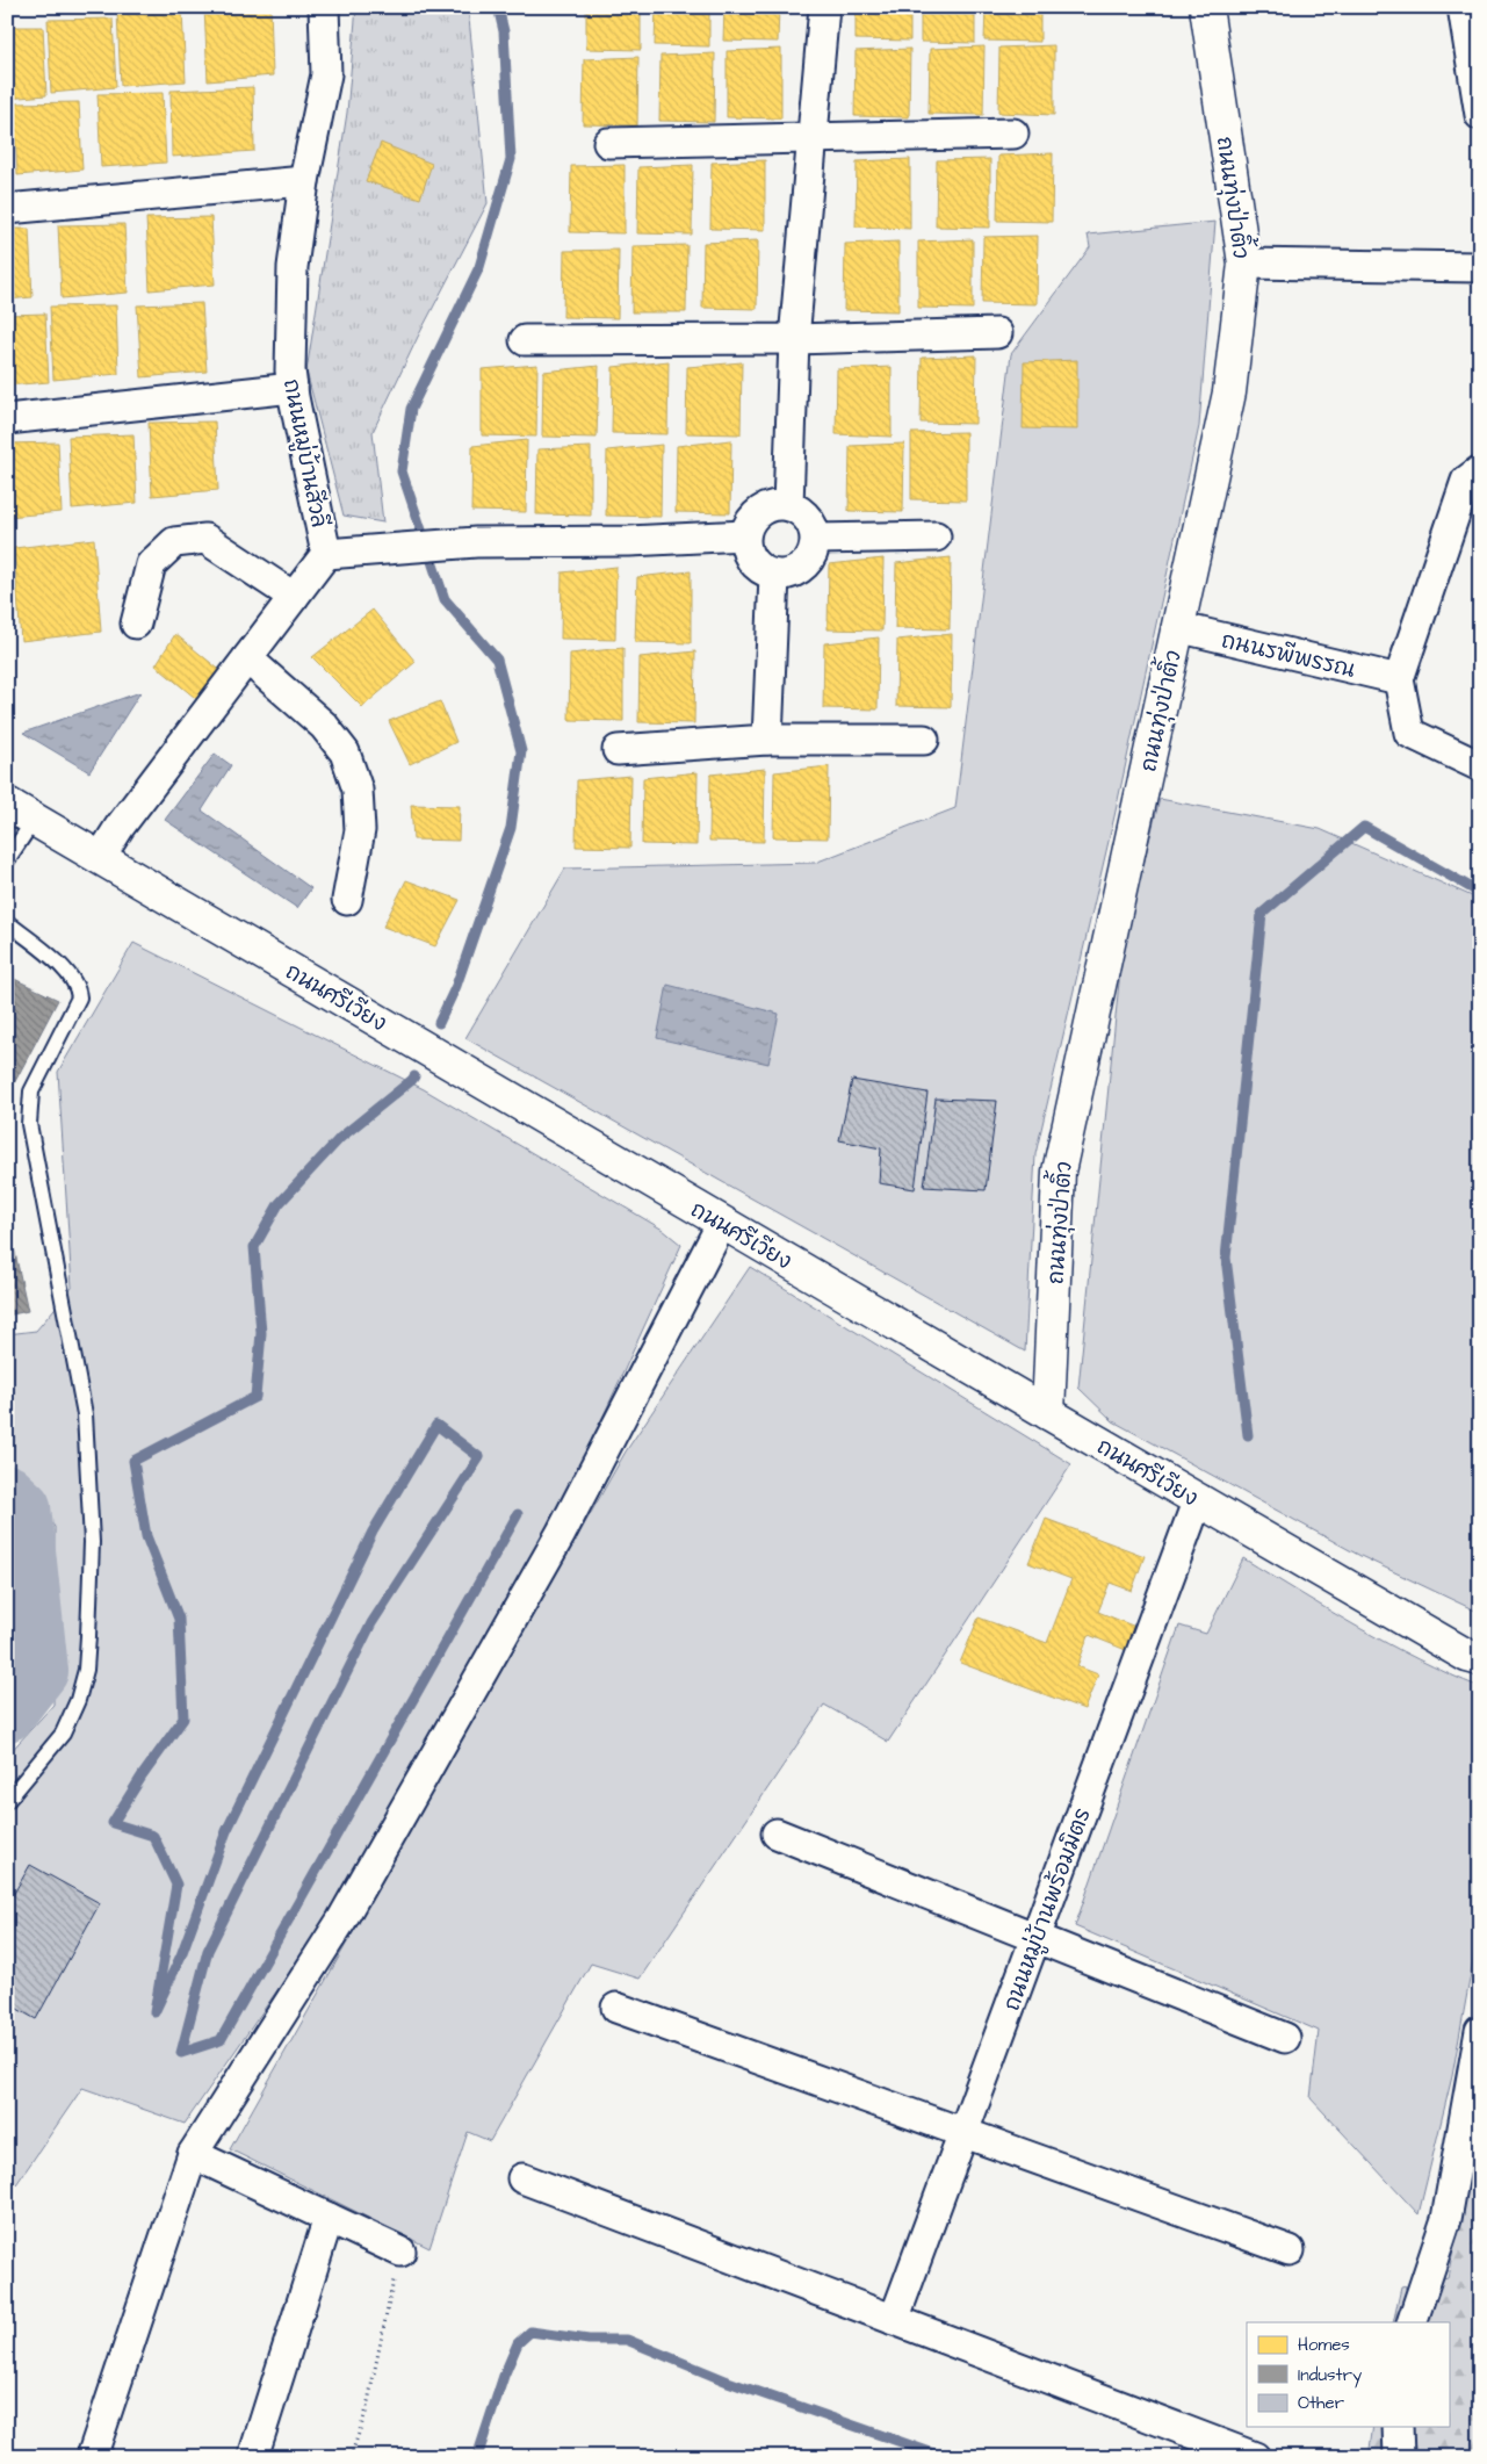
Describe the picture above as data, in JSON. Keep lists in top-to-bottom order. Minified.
{"streets":{"main road":["ถนนทุ่งป่าติ้ว","ถนนศรีเวียง"],"street":["ถนนหมู่บ้านสีวลี","ถนนรพีพรรณ","ถนนหมู่บ้านพร้อมมิตร"]},"crossings":[["ถนนทุ่งป่าติ้ว","ถนนรพีพรรณ"],["ถนนทุ่งป่าติ้ว","ถนนศรีเวียง"],["ถนนหมู่บ้านสีวลี","ถนนศรีเวียง"],["ถนนศรีเวียง","ถนนหมู่บ้านพร้อมมิตร"]],"legend":["Homes","Industry","Other"]}
